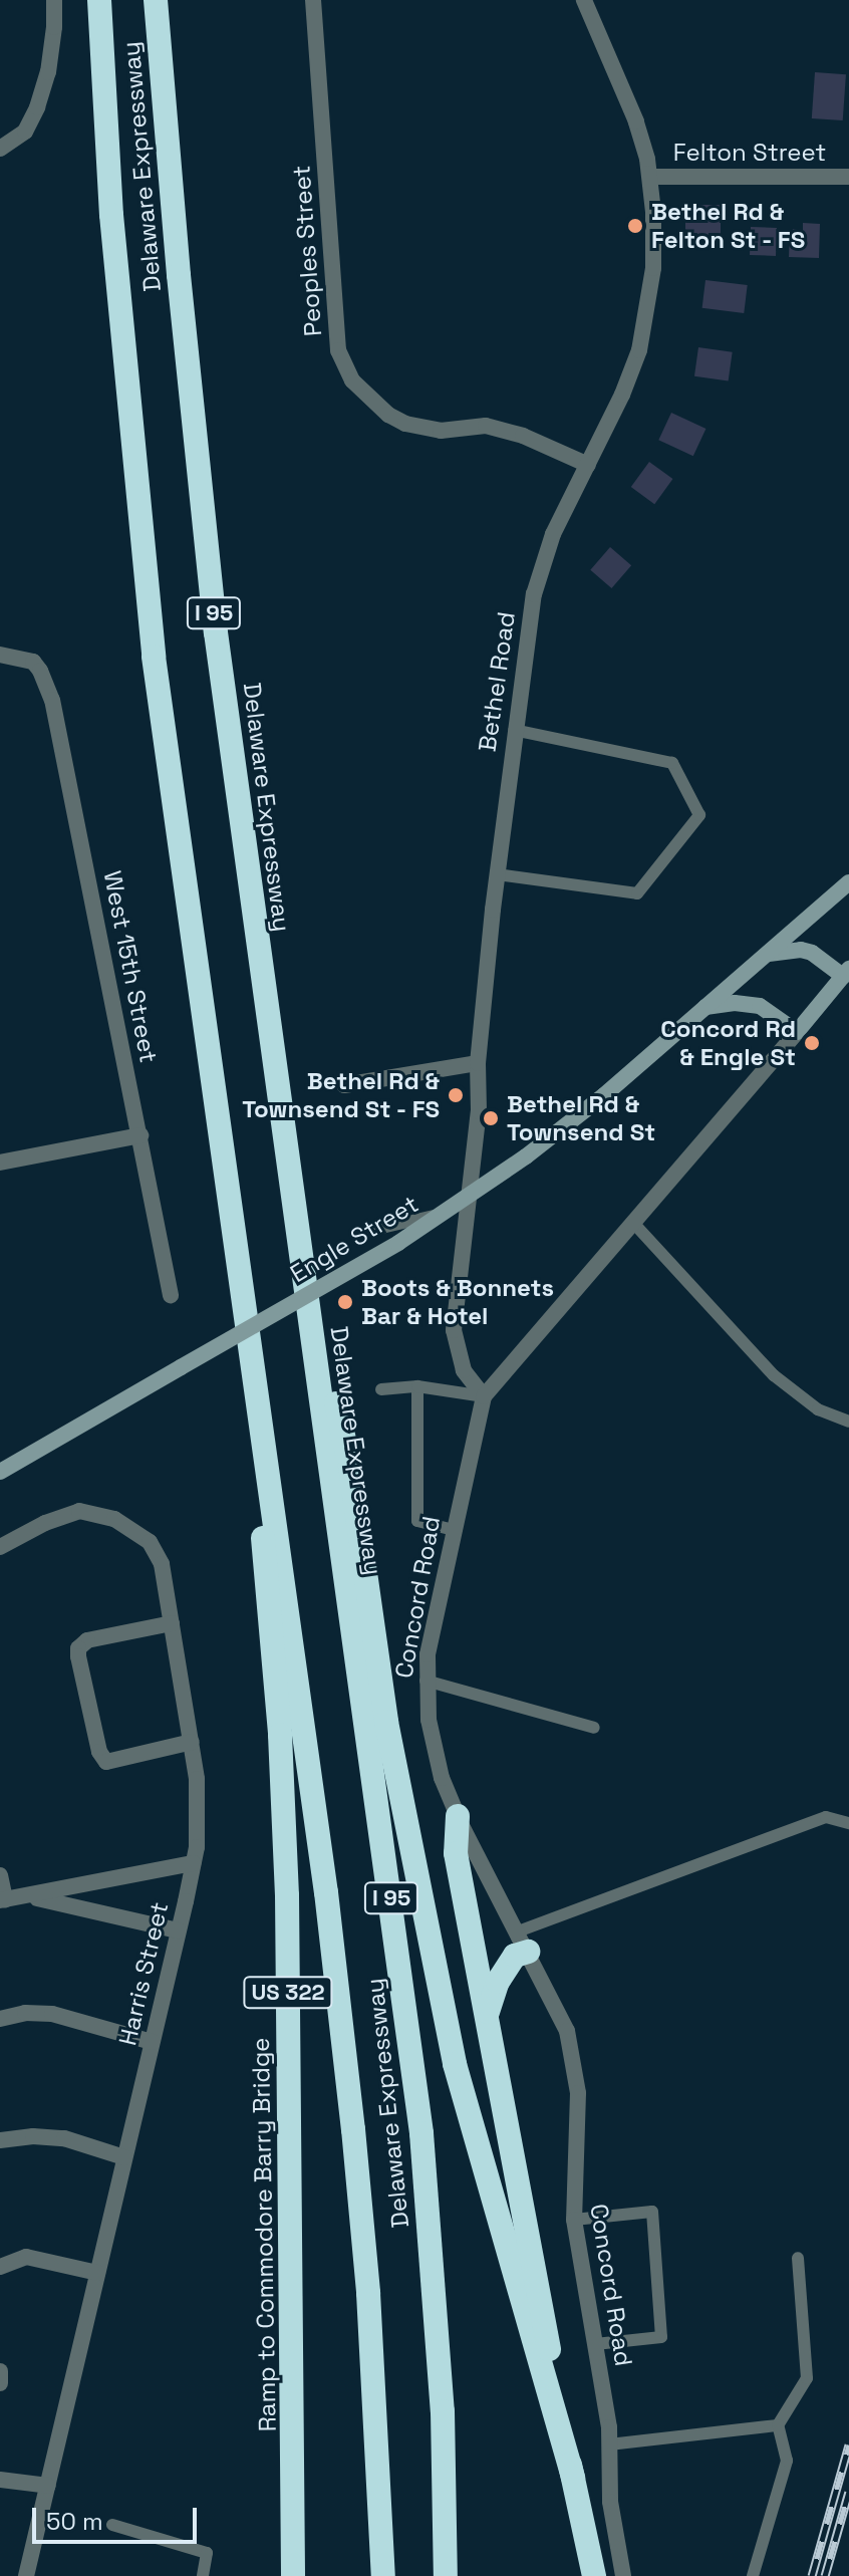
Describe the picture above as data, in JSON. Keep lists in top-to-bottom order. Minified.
{"streets":{"highway":["Delaware Expressway","I 95","US 322","Ramp to Commodore Barry Bridge"],"main road":["Engle Street","Concord Road"],"street":["Felton Street","Peoples Street","Bethel Road","West 15th Street","Harris Street"]},"crossings":[["Felton Street","Bethel Road"],["Delaware Expressway","Ramp to Commodore Barry Bridge"],["Peoples Street","Bethel Road"],["Bethel Road","Concord Road"]],"places":["Bethel Rd & Felton St - FS","Concord Rd & Engle St","Bethel Rd & Townsend St - FS","Bethel Rd & Townsend St","Boots & Bonnets Bar & Hotel"],"scale_bar":"50 m"}
